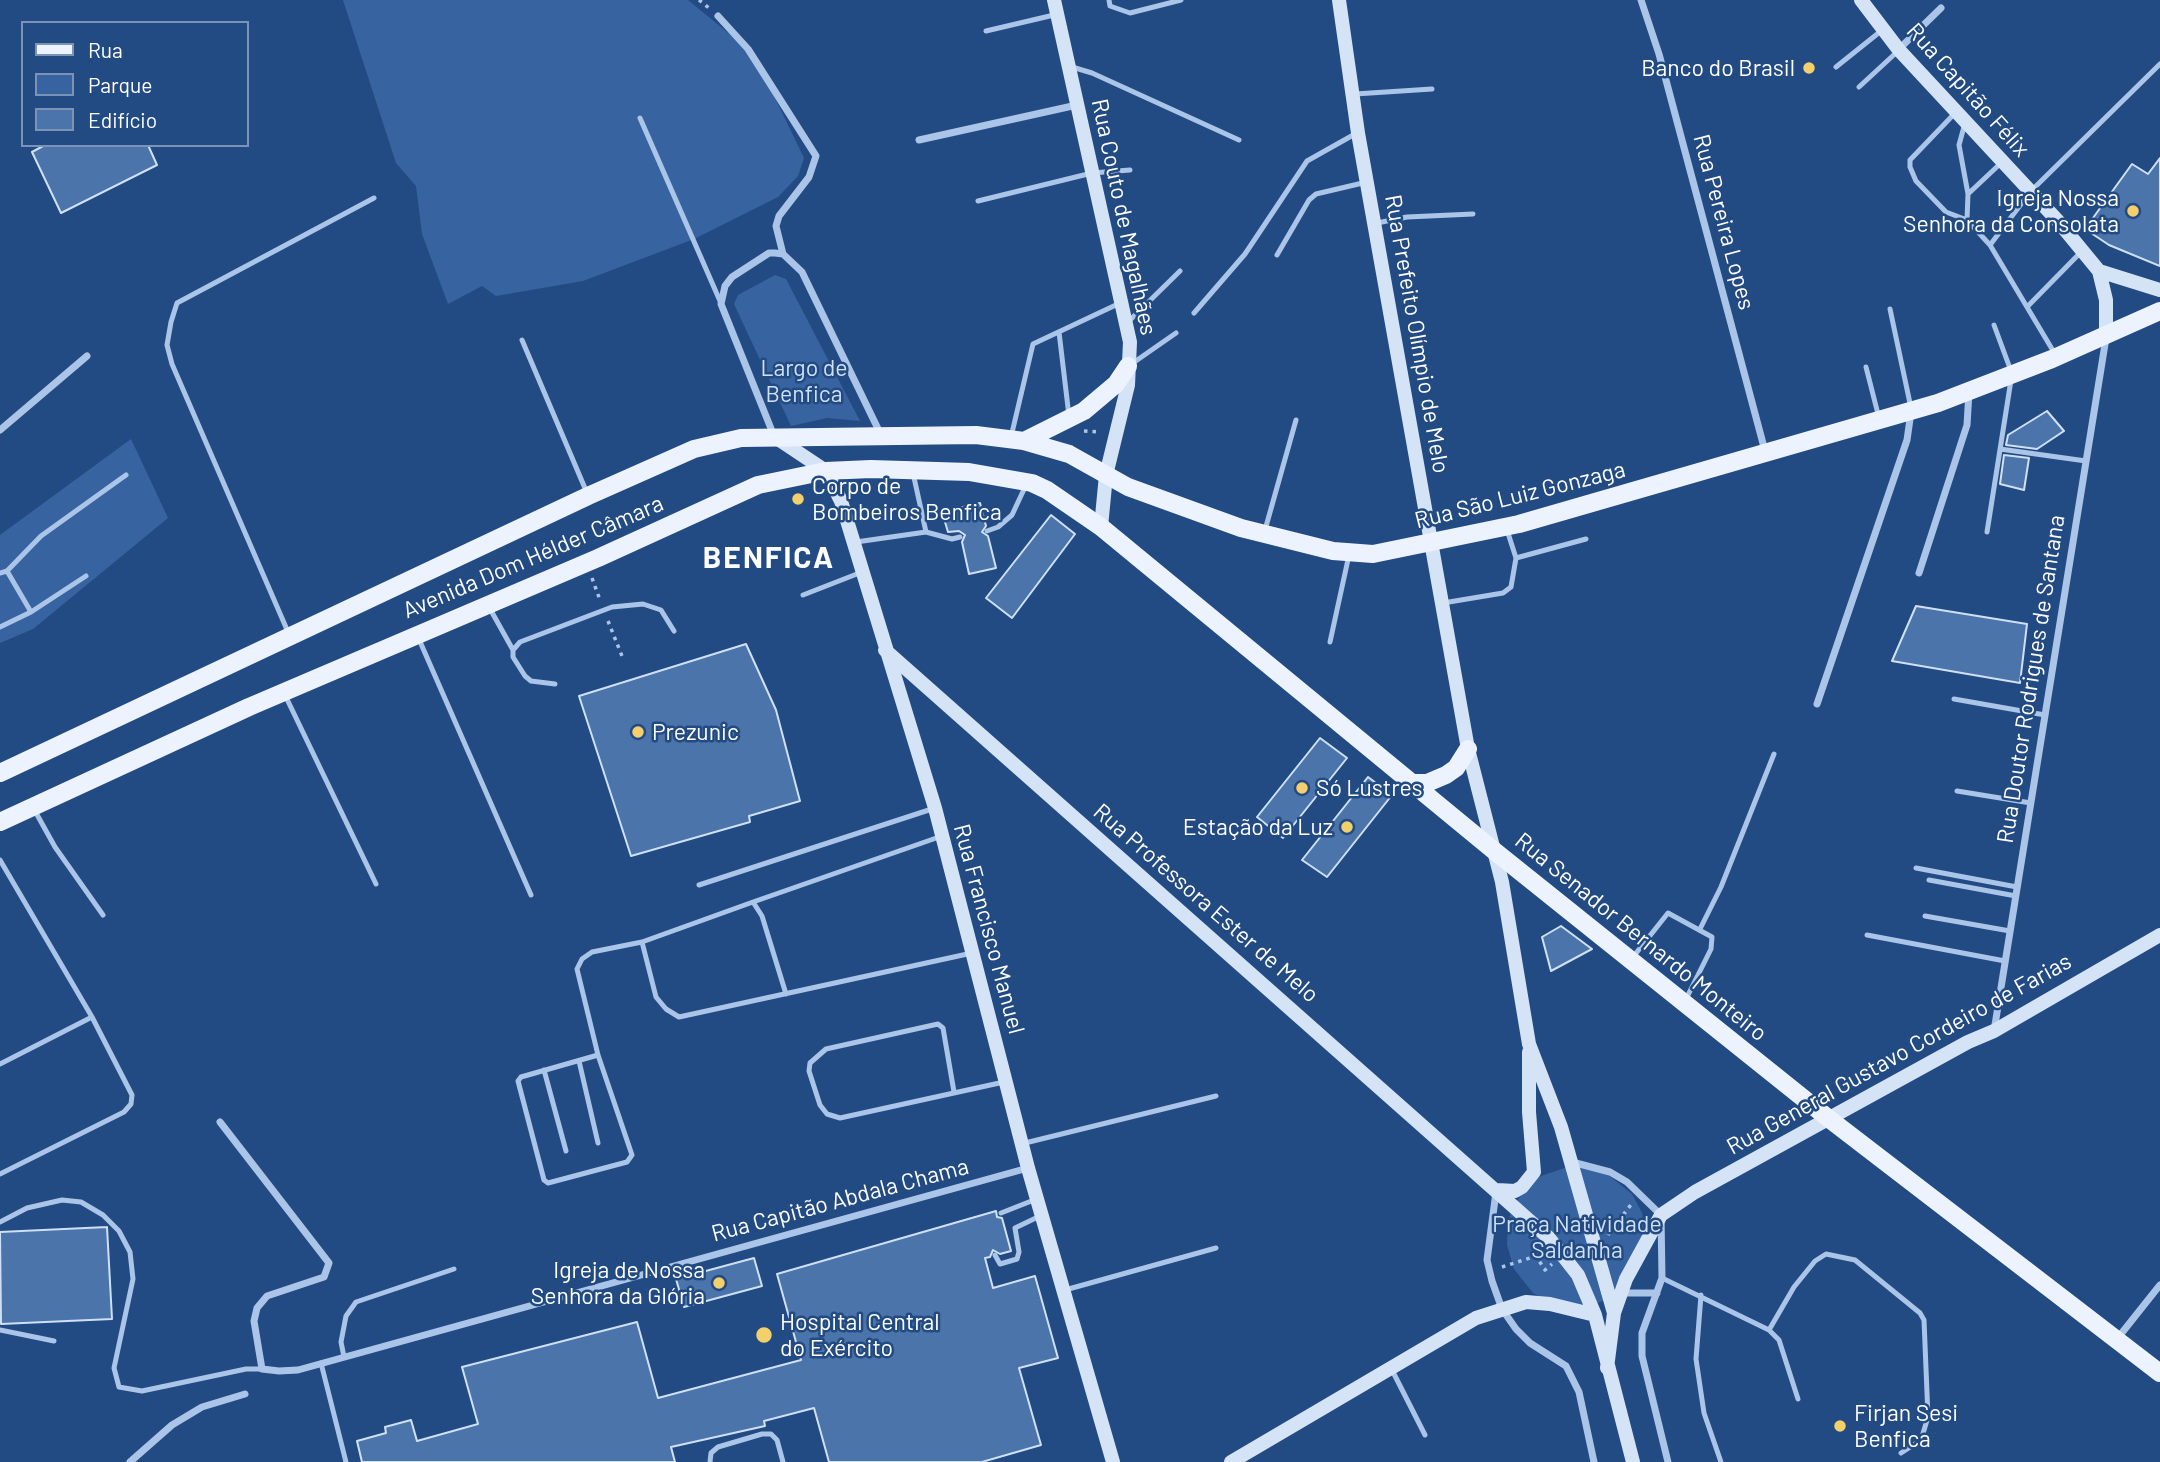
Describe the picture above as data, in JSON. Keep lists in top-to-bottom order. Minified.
{"streets":{"main road":["Rua São Luiz Gonzaga","Avenida Dom Hélder Câmara","Rua Senador Bernardo Monteiro"],"street":["Rua Capitão Félix","Rua Couto de Magalhães","Rua Pereira Lopes","Rua Prefeito Olímpio de Melo","Rua Doutor Rodrigues de Santana","Rua Professora Ester de Melo","Rua Francisco Manuel","Rua General Gustavo Cordeiro de Farias","Rua Capitão Abdala Chama"]},"crossings":[["Rua Capitão Félix","Rua São Luiz Gonzaga"],["Rua Capitão Félix","Rua Doutor Rodrigues de Santana"],["Rua Couto de Magalhães","Rua São Luiz Gonzaga"],["Rua Couto de Magalhães","Avenida Dom Hélder Câmara"],["Rua Couto de Magalhães","Rua Senador Bernardo Monteiro"],["Rua Pereira Lopes","Rua São Luiz Gonzaga"],["Rua Prefeito Olímpio de Melo","Rua São Luiz Gonzaga"],["Rua Prefeito Olímpio de Melo","Rua Senador Bernardo Monteiro"],["Rua São Luiz Gonzaga","Rua Doutor Rodrigues de Santana"],["Avenida Dom Hélder Câmara","Rua Francisco Manuel"],["Avenida Dom Hélder Câmara","Rua Senador Bernardo Monteiro"],["Rua Doutor Rodrigues de Santana","Rua General Gustavo Cordeiro de Farias"],["Rua Professora Ester de Melo","Rua Francisco Manuel"],["Rua Francisco Manuel","Rua Capitão Abdala Chama"],["Rua Senador Bernardo Monteiro","Rua General Gustavo Cordeiro de Farias"]],"districts":["BENFICA"],"parks":["Largo de Benfica","Praça Natividade Saldanha"],"places":["Banco do Brasil","Igreja Nossa Senhora da Consolata","Corpo de Bombeiros Benfica","Prezunic","Só Lustres","Estação da Luz","Igreja de Nossa Senhora da Glória","Hospital Central do Exército","Firjan Sesi Benfica"],"legend":["Rua","Parque","Edifício"]}
